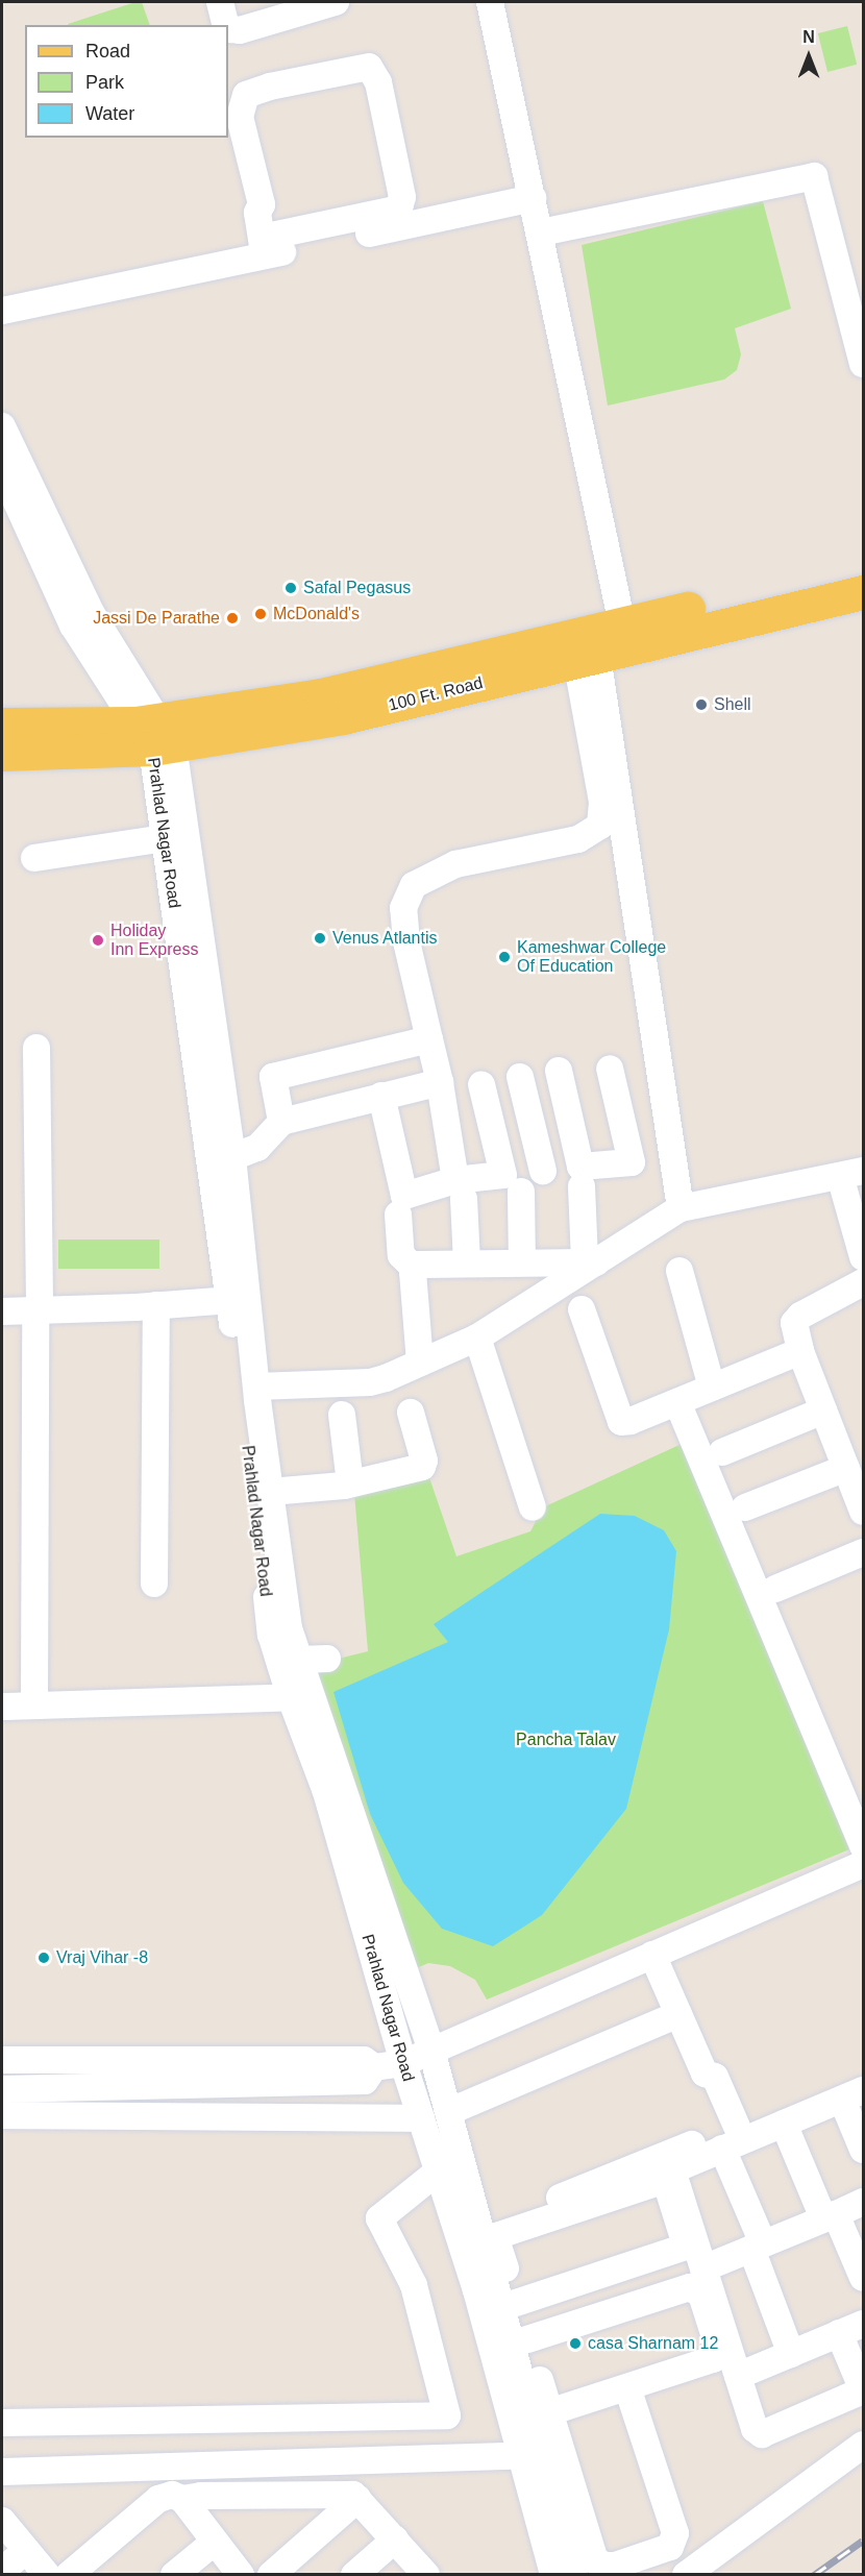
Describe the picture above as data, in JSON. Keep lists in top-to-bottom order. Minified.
{"streets":{"main road":["100 Ft. Road"],"street":["Prahlad Nagar Road"]},"crossings":[["100 Ft. Road","Prahlad Nagar Road"]],"parks":["Pancha Talav"],"places":["Safal Pegasus","McDonald's","Jassi De Parathe","Shell","Venus Atlantis","Holiday Inn Express","Kameshwar College Of Education","Vraj Vihar -8","casa Sharnam 12"],"legend":["Road","Park","Water"],"north":"top"}
